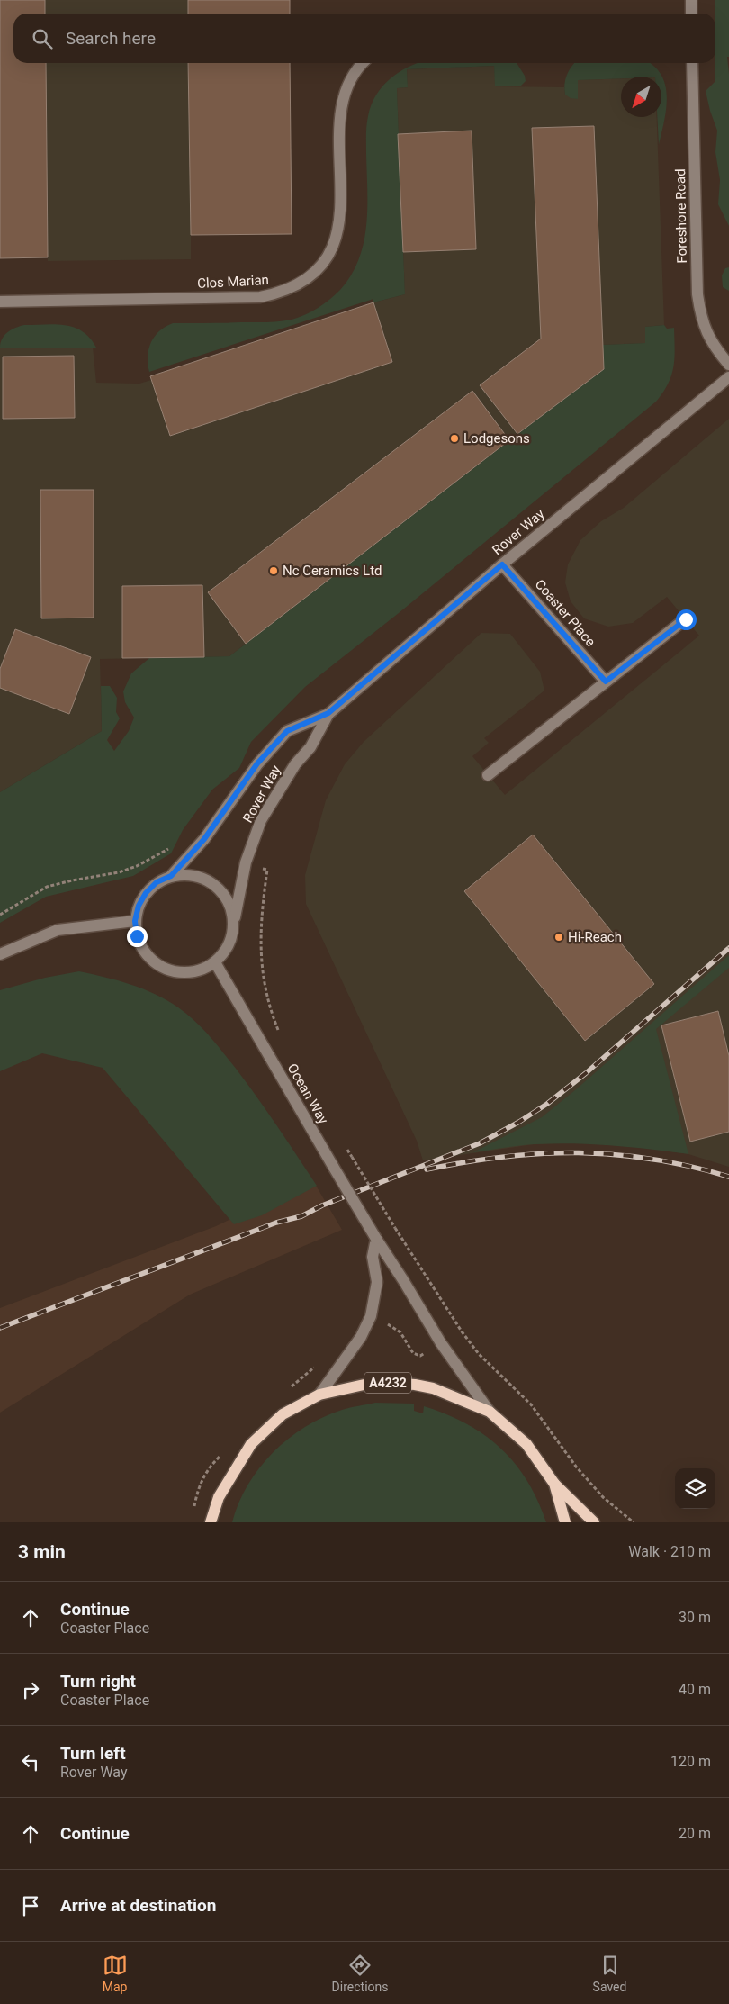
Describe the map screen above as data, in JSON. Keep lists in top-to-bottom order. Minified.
{"streets":{"main road":["A4232"],"street":["Foreshore Road","Clos Marian","Rover Way","Coaster Place","Ocean Way"]},"crossings":[["Rover Way","Coaster Place"],["Rover Way","Ocean Way"],["Ocean Way","A4232"]],"places":["Lodgesons","Nc Ceramics Ltd","Hi-Reach"],"north":"bottom left","page":{"search":"Search here","heading":["3 min","Walk · 210 m"],"list":[["Continue","Coaster Place","30 m"],["Turn right","Coaster Place","40 m"],["Turn left","Rover Way","120 m"],["Continue","20 m"],"Arrive at destination"],"nav":["Map","Directions","Saved"]}}
